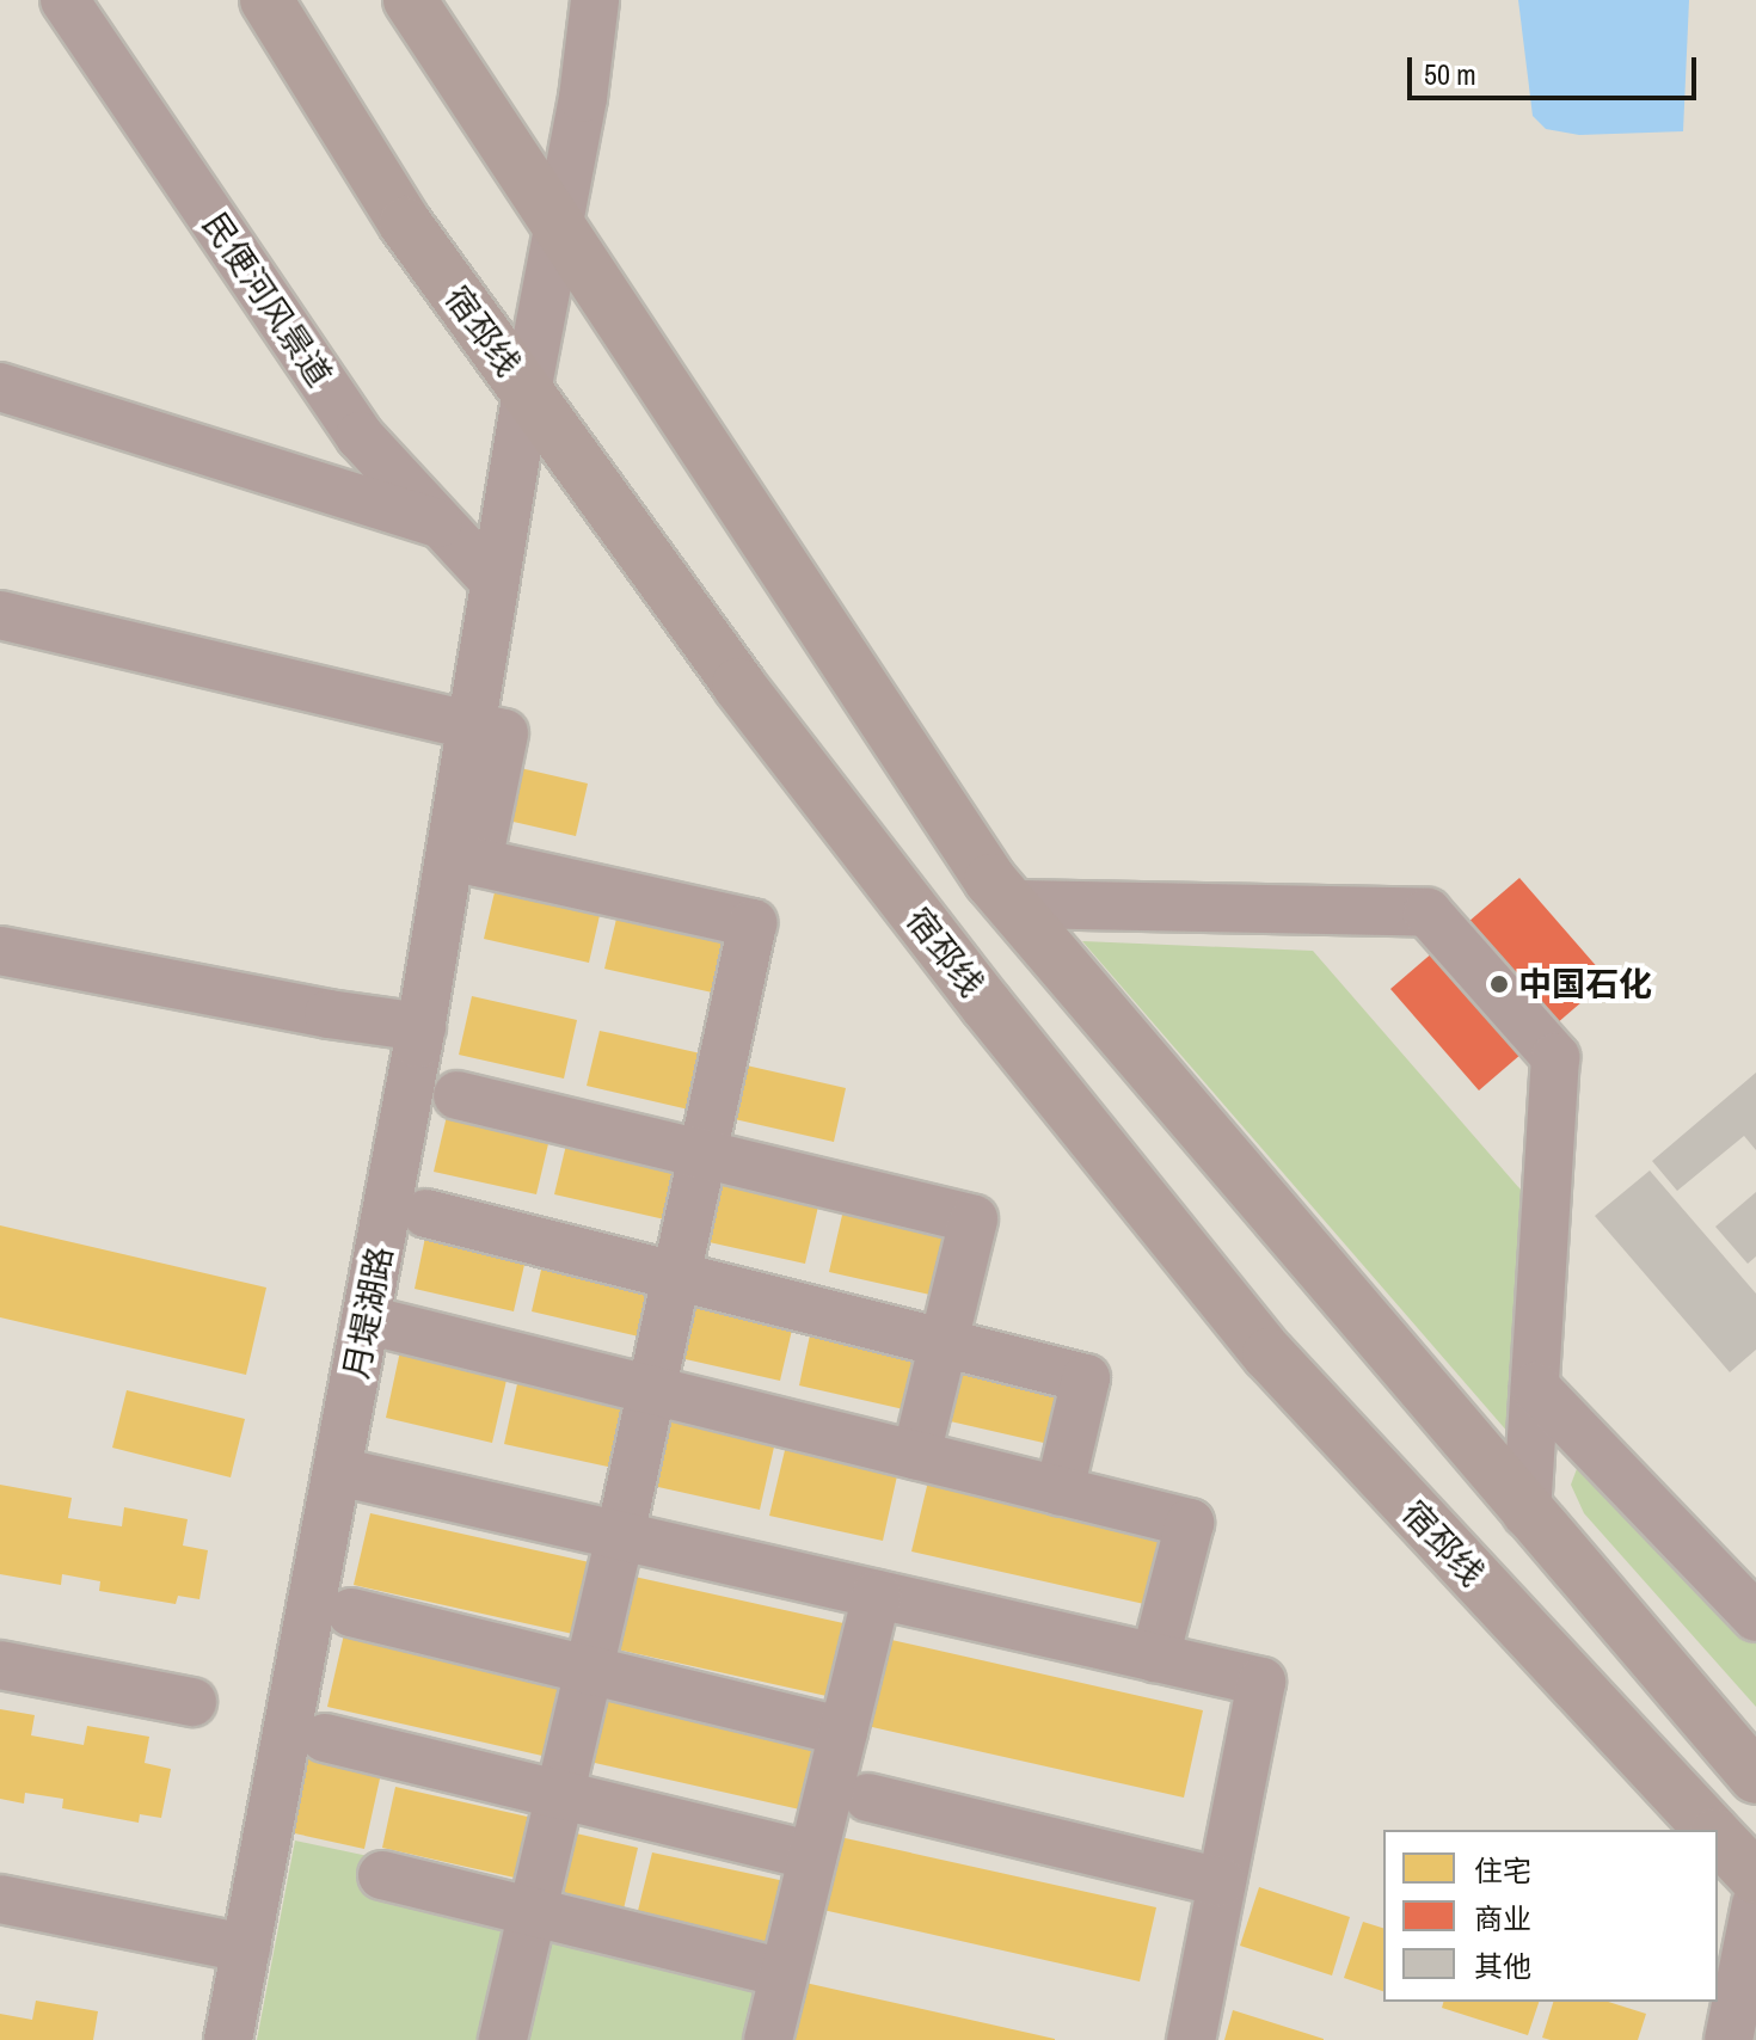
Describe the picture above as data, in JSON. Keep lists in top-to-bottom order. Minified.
{"streets":{"main road":["宿邳线"],"street":["民便河风景道","月堤湖路"]},"crossings":[["民便河风景道","月堤湖路"],["宿邳线","月堤湖路"]],"places":["中国石化"],"legend":["住宅","商业","其他"],"scale_bar":"50 m"}
